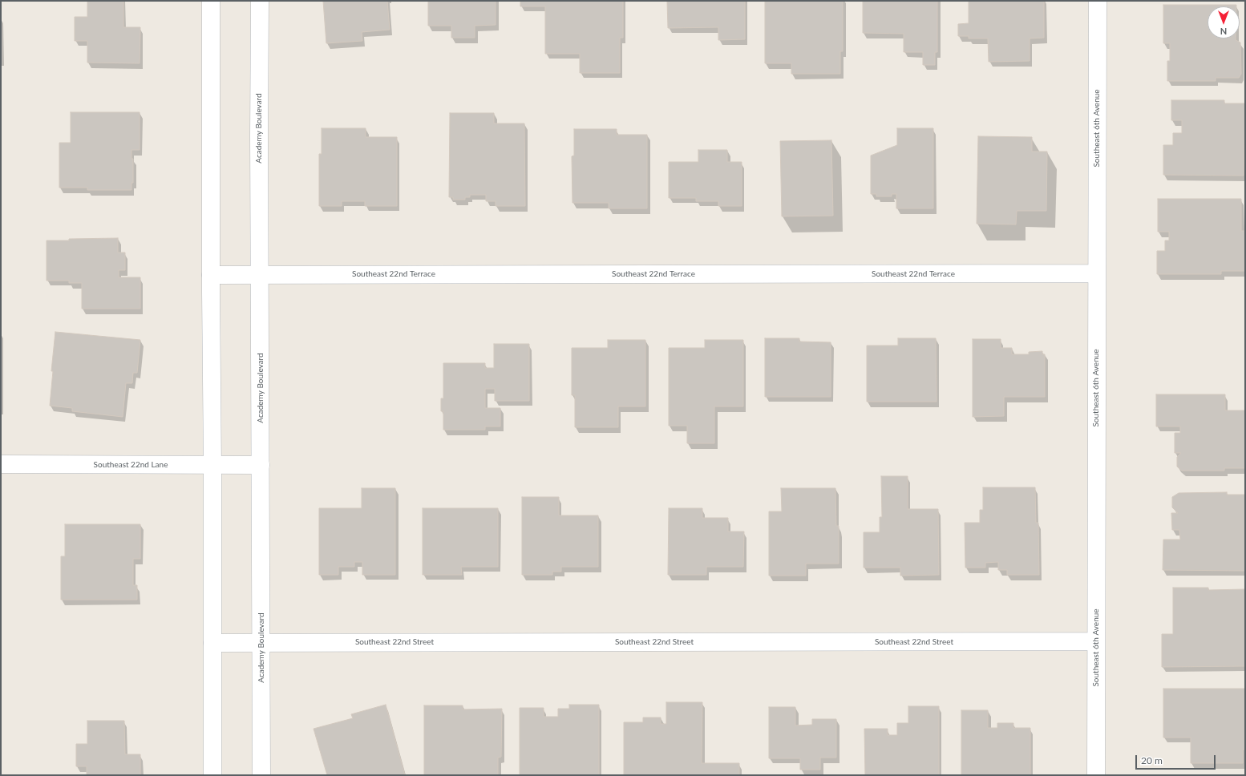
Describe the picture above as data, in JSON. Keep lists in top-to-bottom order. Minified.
{"streets":{"street":["Academy Boulevard","Southeast 6th Avenue","Southeast 22nd Terrace","Southeast 22nd Lane","Southeast 22nd Street"]},"crossings":[["Academy Boulevard","Southeast 22nd Terrace"],["Academy Boulevard","Southeast 22nd Lane"],["Academy Boulevard","Southeast 22nd Street"],["Southeast 6th Avenue","Southeast 22nd Terrace"],["Southeast 6th Avenue","Southeast 22nd Street"]],"scale_bar":"20 m","north":"bottom"}
